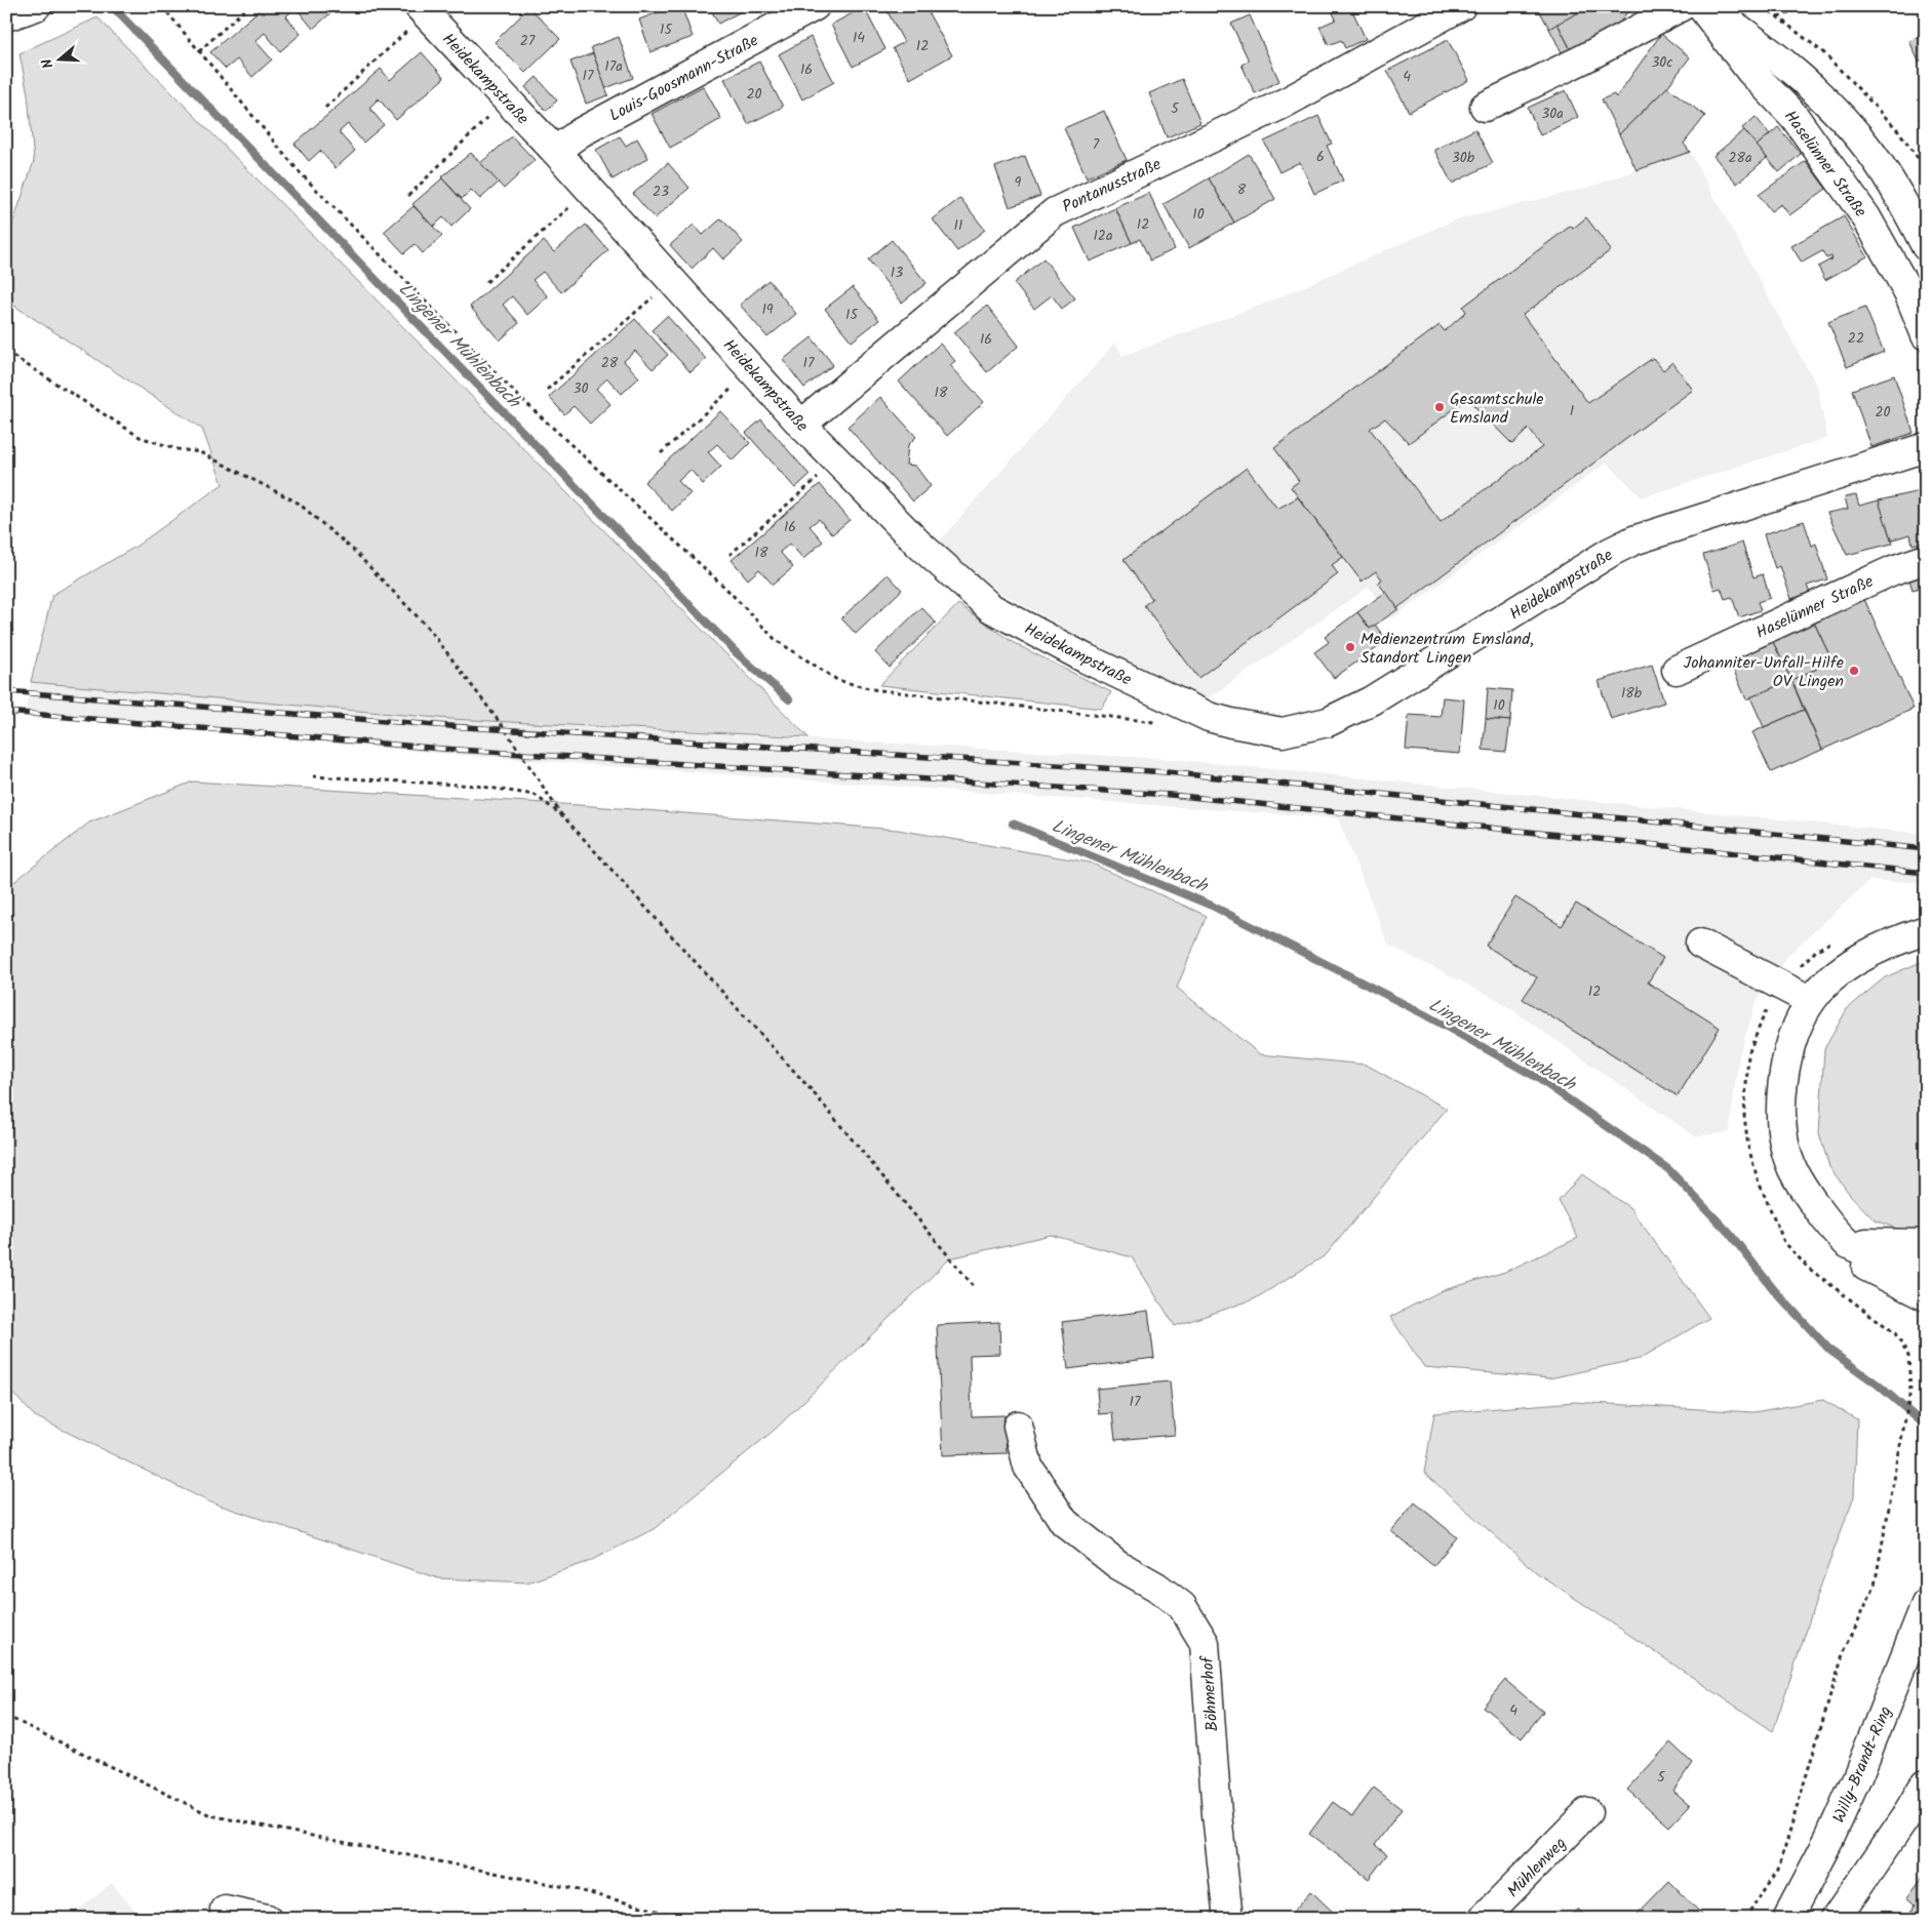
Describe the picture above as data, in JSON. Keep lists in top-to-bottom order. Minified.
{"streets":{"street":["Louis-Goosmann-Straße","Heidekampstraße","Haselünner Straße","Pontanusstraße","Böhmerhof","Willy-Brandt-Ring","Mühlenweg"]},"crossings":[["Louis-Goosmann-Straße","Heidekampstraße"],["Heidekampstraße","Pontanusstraße"]],"water":["Lingener Mühlenbach"],"places":["Gesamtschule Emsland","Medienzentrum Emsland, Standort Lingen","Johanniter-Unfall-Hilfe OV Lingen"],"house_numbers":["15","14","27","12","30c","17a","16","17","4","20","5","30a","7","6","30b","28a","9","8","23","10","12","11","12a","13","19","15","22","16","28","17","30","18","1","20","16","18","18b","10","12","17","4","5"],"north":"left"}
